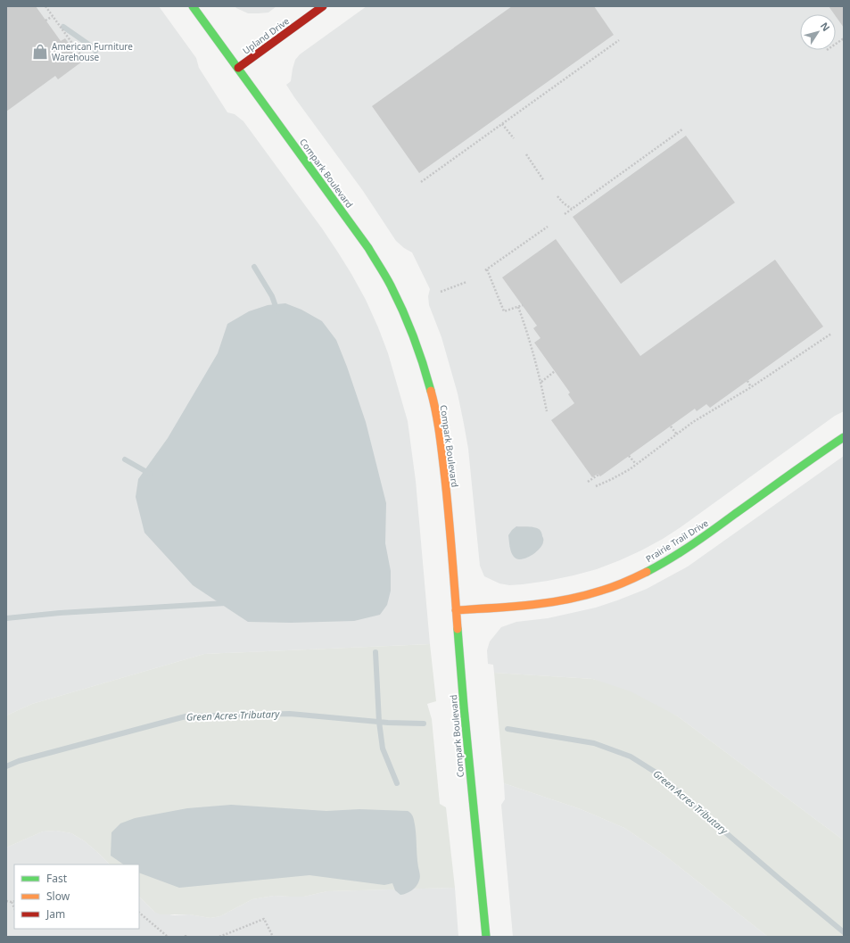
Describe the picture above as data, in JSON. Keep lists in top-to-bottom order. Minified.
{"streets":{"street":["Upland Drive","Compark Boulevard","Prairie Trail Drive"]},"crossings":[["Upland Drive","Compark Boulevard"],["Compark Boulevard","Prairie Trail Drive"]],"water":["Green Acres Tributary"],"places":{"shop":["American Furniture Warehouse"]},"legend":["Fast","Slow","Jam"],"north":"top right"}
